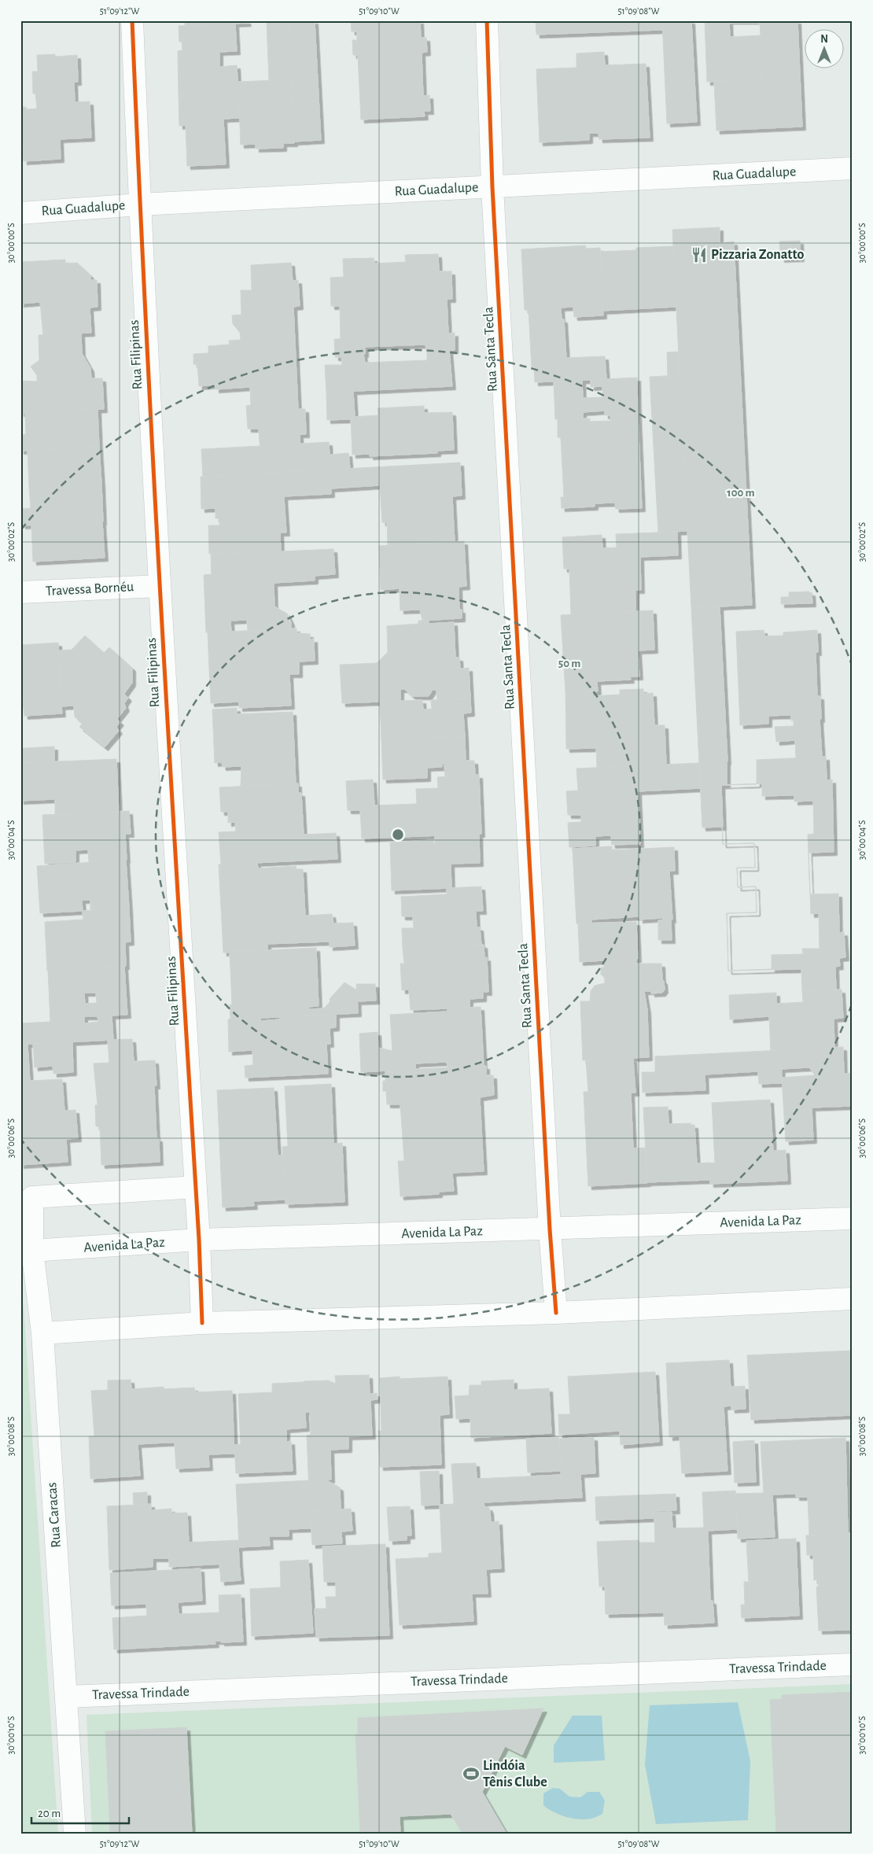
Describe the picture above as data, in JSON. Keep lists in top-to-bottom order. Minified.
{"streets":{"street":["Rua Guadalupe","Rua Santa Tecla","Rua Filipinas","Travessa Bornéu","Avenida La Paz","Rua Caracas","Travessa Trindade"]},"crossings":[["Rua Guadalupe","Rua Santa Tecla"],["Rua Guadalupe","Rua Filipinas"],["Rua Santa Tecla","Avenida La Paz"],["Rua Filipinas","Travessa Bornéu"],["Rua Filipinas","Avenida La Paz"],["Avenida La Paz","Rua Caracas"],["Rua Caracas","Travessa Trindade"]],"places":{"restaurant":["Pizzaria Zonatto"],"sports":["Lindóia Tênis Clube"]},"scale_bar":"20 m","north":"top","coordinates":["51°09'12\"W","51°09'10\"W","51°09'08\"W","30°00'00\"S","30°00'02\"S","30°00'04\"S","30°00'06\"S","30°00'08\"S","30°00'10\"S"],"rings":["100 m","50 m"]}
